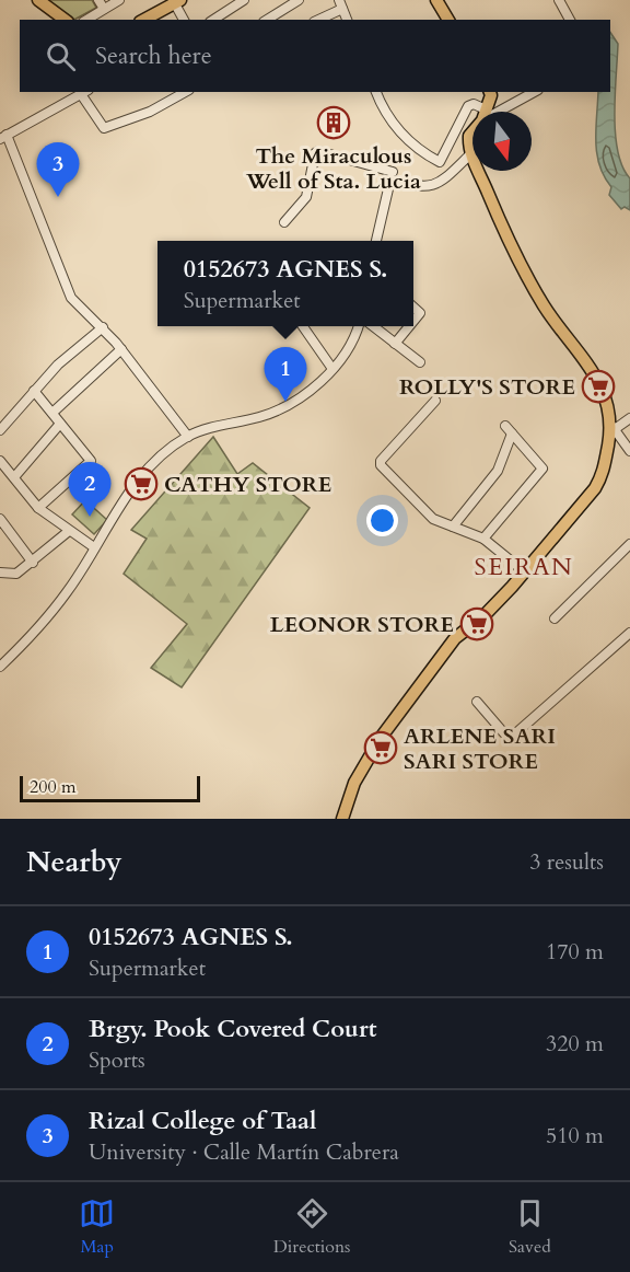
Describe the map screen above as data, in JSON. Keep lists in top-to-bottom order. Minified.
{"districts":["SEIRAN"],"places":{"building":["The Miraculous Well of Sta. Lucia"],"supermarket":["ROLLY'S STORE","CATHY STORE","LEONOR STORE","ARLENE SARI SARI STORE"]},"scale_bar":"200 m","north":"bottom","page":{"search":"Search here","pins":["3","1","2"],"popup":["0152673 AGNES S.","Supermarket"],"scale":"200 m","heading":["Nearby","3 results"],"list":[{"mark":"1","name":"0152673 AGNES S.","note":"Supermarket","value":"170 m"},{"mark":"2","name":"Brgy. Pook Covered Court","note":"Sports","value":"320 m"},{"mark":"3","name":"Rizal College of Taal","note":"University · Calle Martín Cabrera","value":"510 m"}],"nav":["Map","Directions","Saved"]}}
